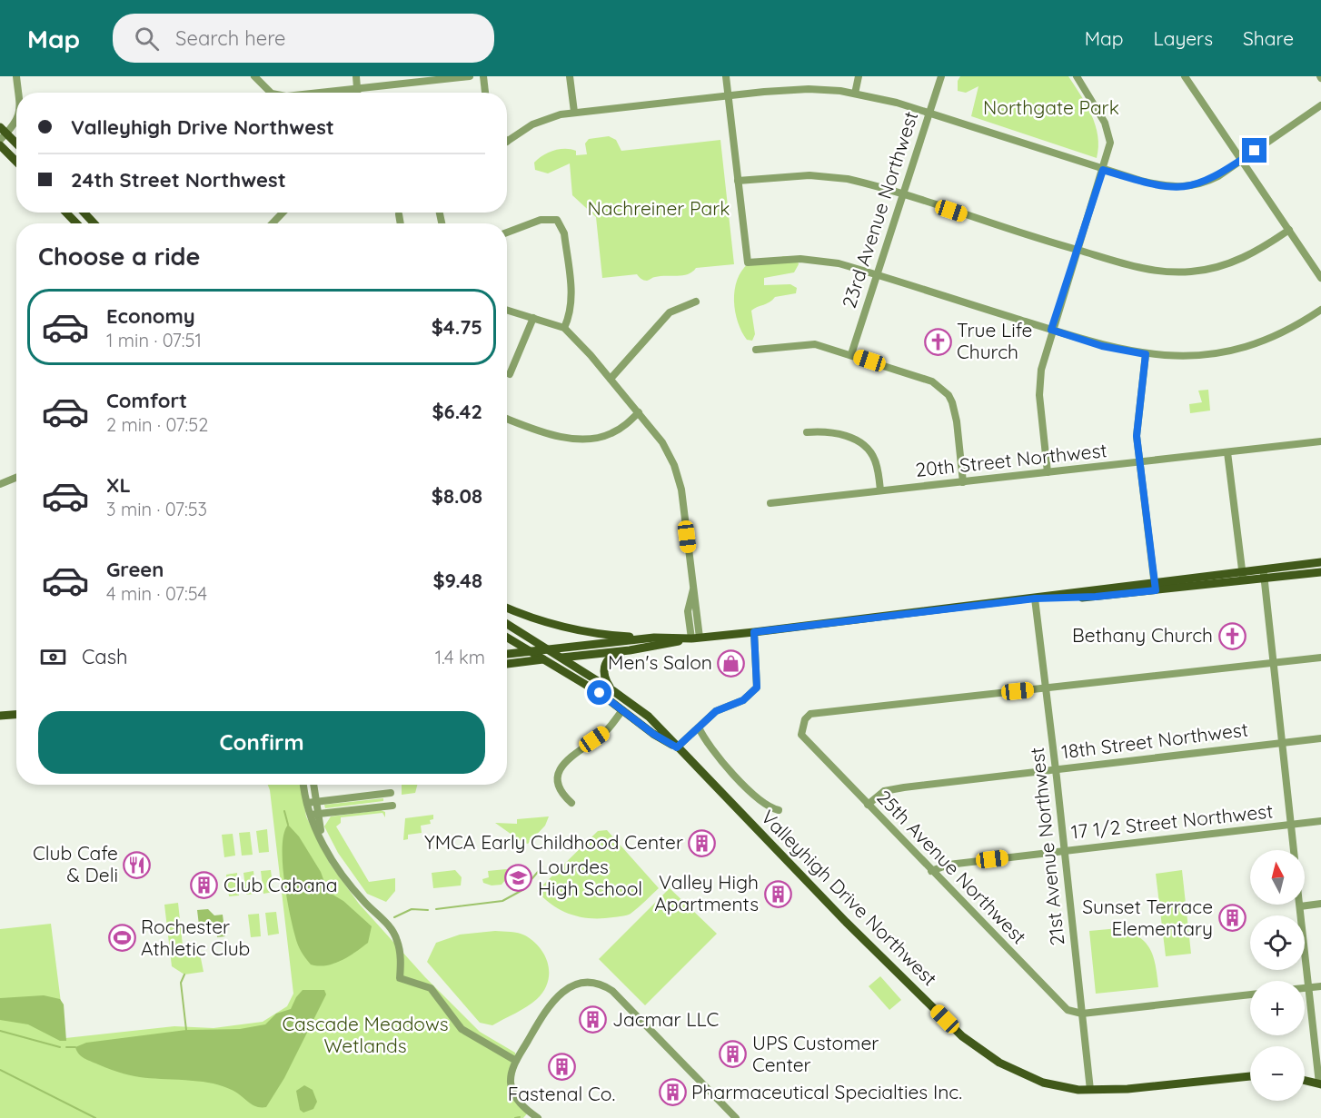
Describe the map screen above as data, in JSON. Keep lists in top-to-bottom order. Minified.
{"streets":{"main road":["Valleyhigh Drive Northwest"],"street":["23rd Avenue Northwest","20th Street Northwest","18th Street Northwest","17 1/2 Street Northwest","21st Avenue Northwest","25th Avenue Northwest"]},"crossings":[["18th Street Northwest","21st Avenue Northwest"],["18th Street Northwest","25th Avenue Northwest"],["17 1/2 Street Northwest","21st Avenue Northwest"],["17 1/2 Street Northwest","25th Avenue Northwest"],["21st Avenue Northwest","25th Avenue Northwest"],["21st Avenue Northwest","Valleyhigh Drive Northwest"]],"parks":["Northgate Park","Nachreiner Park","Cascade Meadows Wetlands"],"places":{"church":["True Life Church","Bethany Church"],"shop":["Men's Salon"],"building":["YMCA Early Childhood Center","Club Cabana","Valley High Apartments","Sunset Terrace Elementary","Jacmar LLC","UPS Customer Center","Fastenal Co.","Pharmaceutical Specialties Inc."],"restaurant":["Club Cafe & Deli"],"school or university":["Lourdes High School"],"sports":["Rochester Athletic Club"]},"north":"top","page":{"header":"Map","search":"Search here","nav":["Map","Layers","Share"],"banner":["Valleyhigh Drive Northwest","24th Street Northwest"],"heading":"Choose a ride","list":[{"name":"Economy","note":"1 min · 07:51","value":"$4.75"},{"name":"Comfort","note":"2 min · 07:52","value":"$6.42"},{"name":"XL","note":"3 min · 07:53","value":"$8.08"},{"name":"Green","note":"4 min · 07:54","value":"$9.48"}],"pay":["Cash","1.4 km"],"buttons":"Confirm","map_buttons":["+","−"]}}
